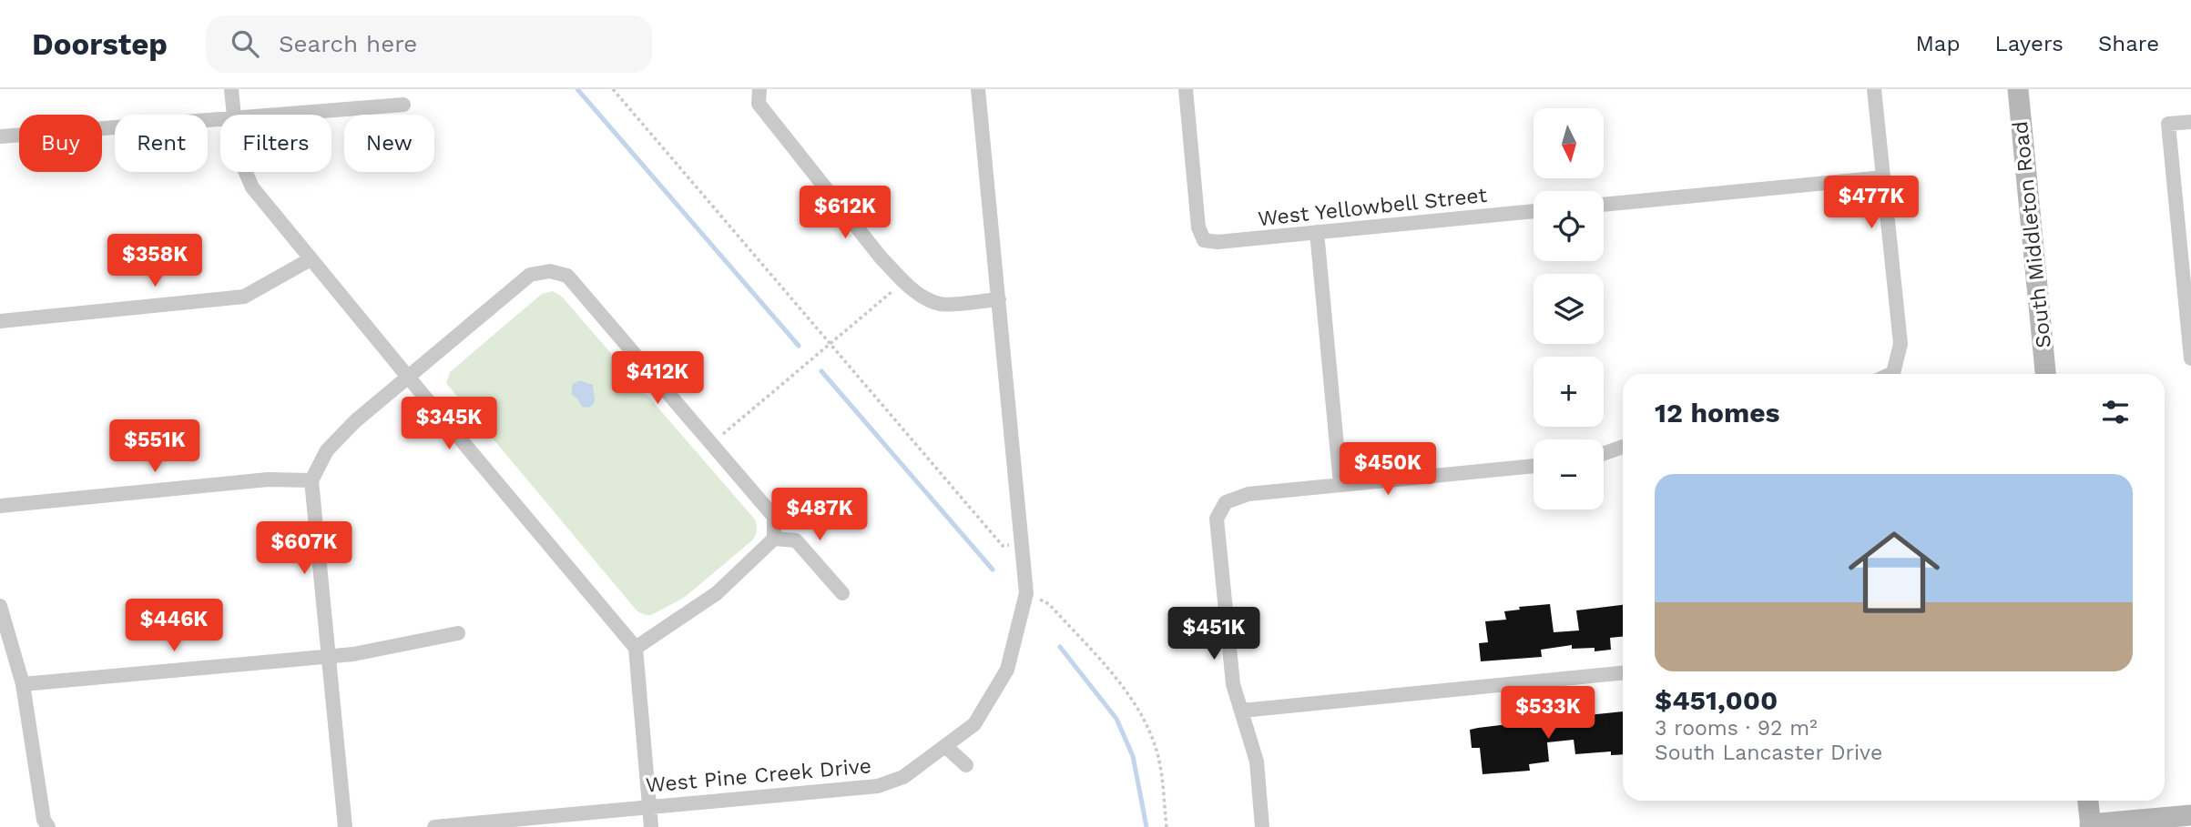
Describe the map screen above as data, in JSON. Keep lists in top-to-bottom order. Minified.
{"streets":{"main road":["South Middleton Road"],"street":["West Yellowbell Street","West Pine Creek Drive"]},"north":"bottom","page":{"header":"Doorstep","search":"Search here","nav":["Map","Layers","Share"],"map_buttons":["+","−"],"chip":["Buy","Rent","Filters","New"],"price":["$477K","$612K","$358K","$412K","$345K","$551K","$450K","$487K","$607K","$446K","$451K","$533K"],"heading":"12 homes","list":[{"name":"$451,000","note":"3 rooms · 92 m² · South Lancaster Drive"}]}}
